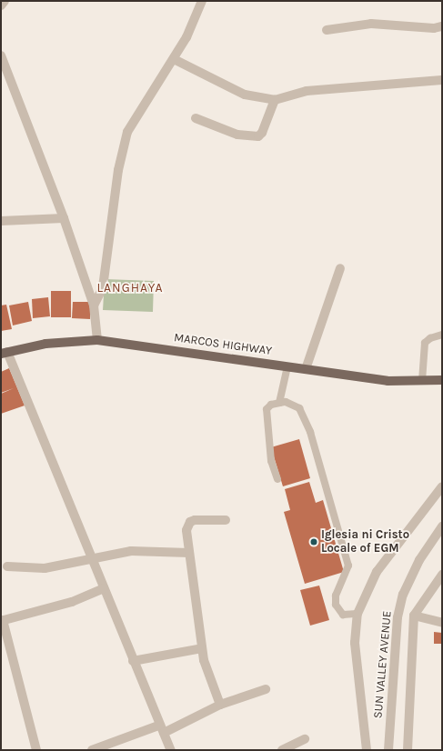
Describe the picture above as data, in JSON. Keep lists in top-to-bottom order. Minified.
{"streets":{"main road":["MARCOS HIGHWAY"],"street":["SUN VALLEY AVENUE"]},"districts":["LANGHAYA"],"places":["Iglesia ni Cristo Locale of EGM"]}
